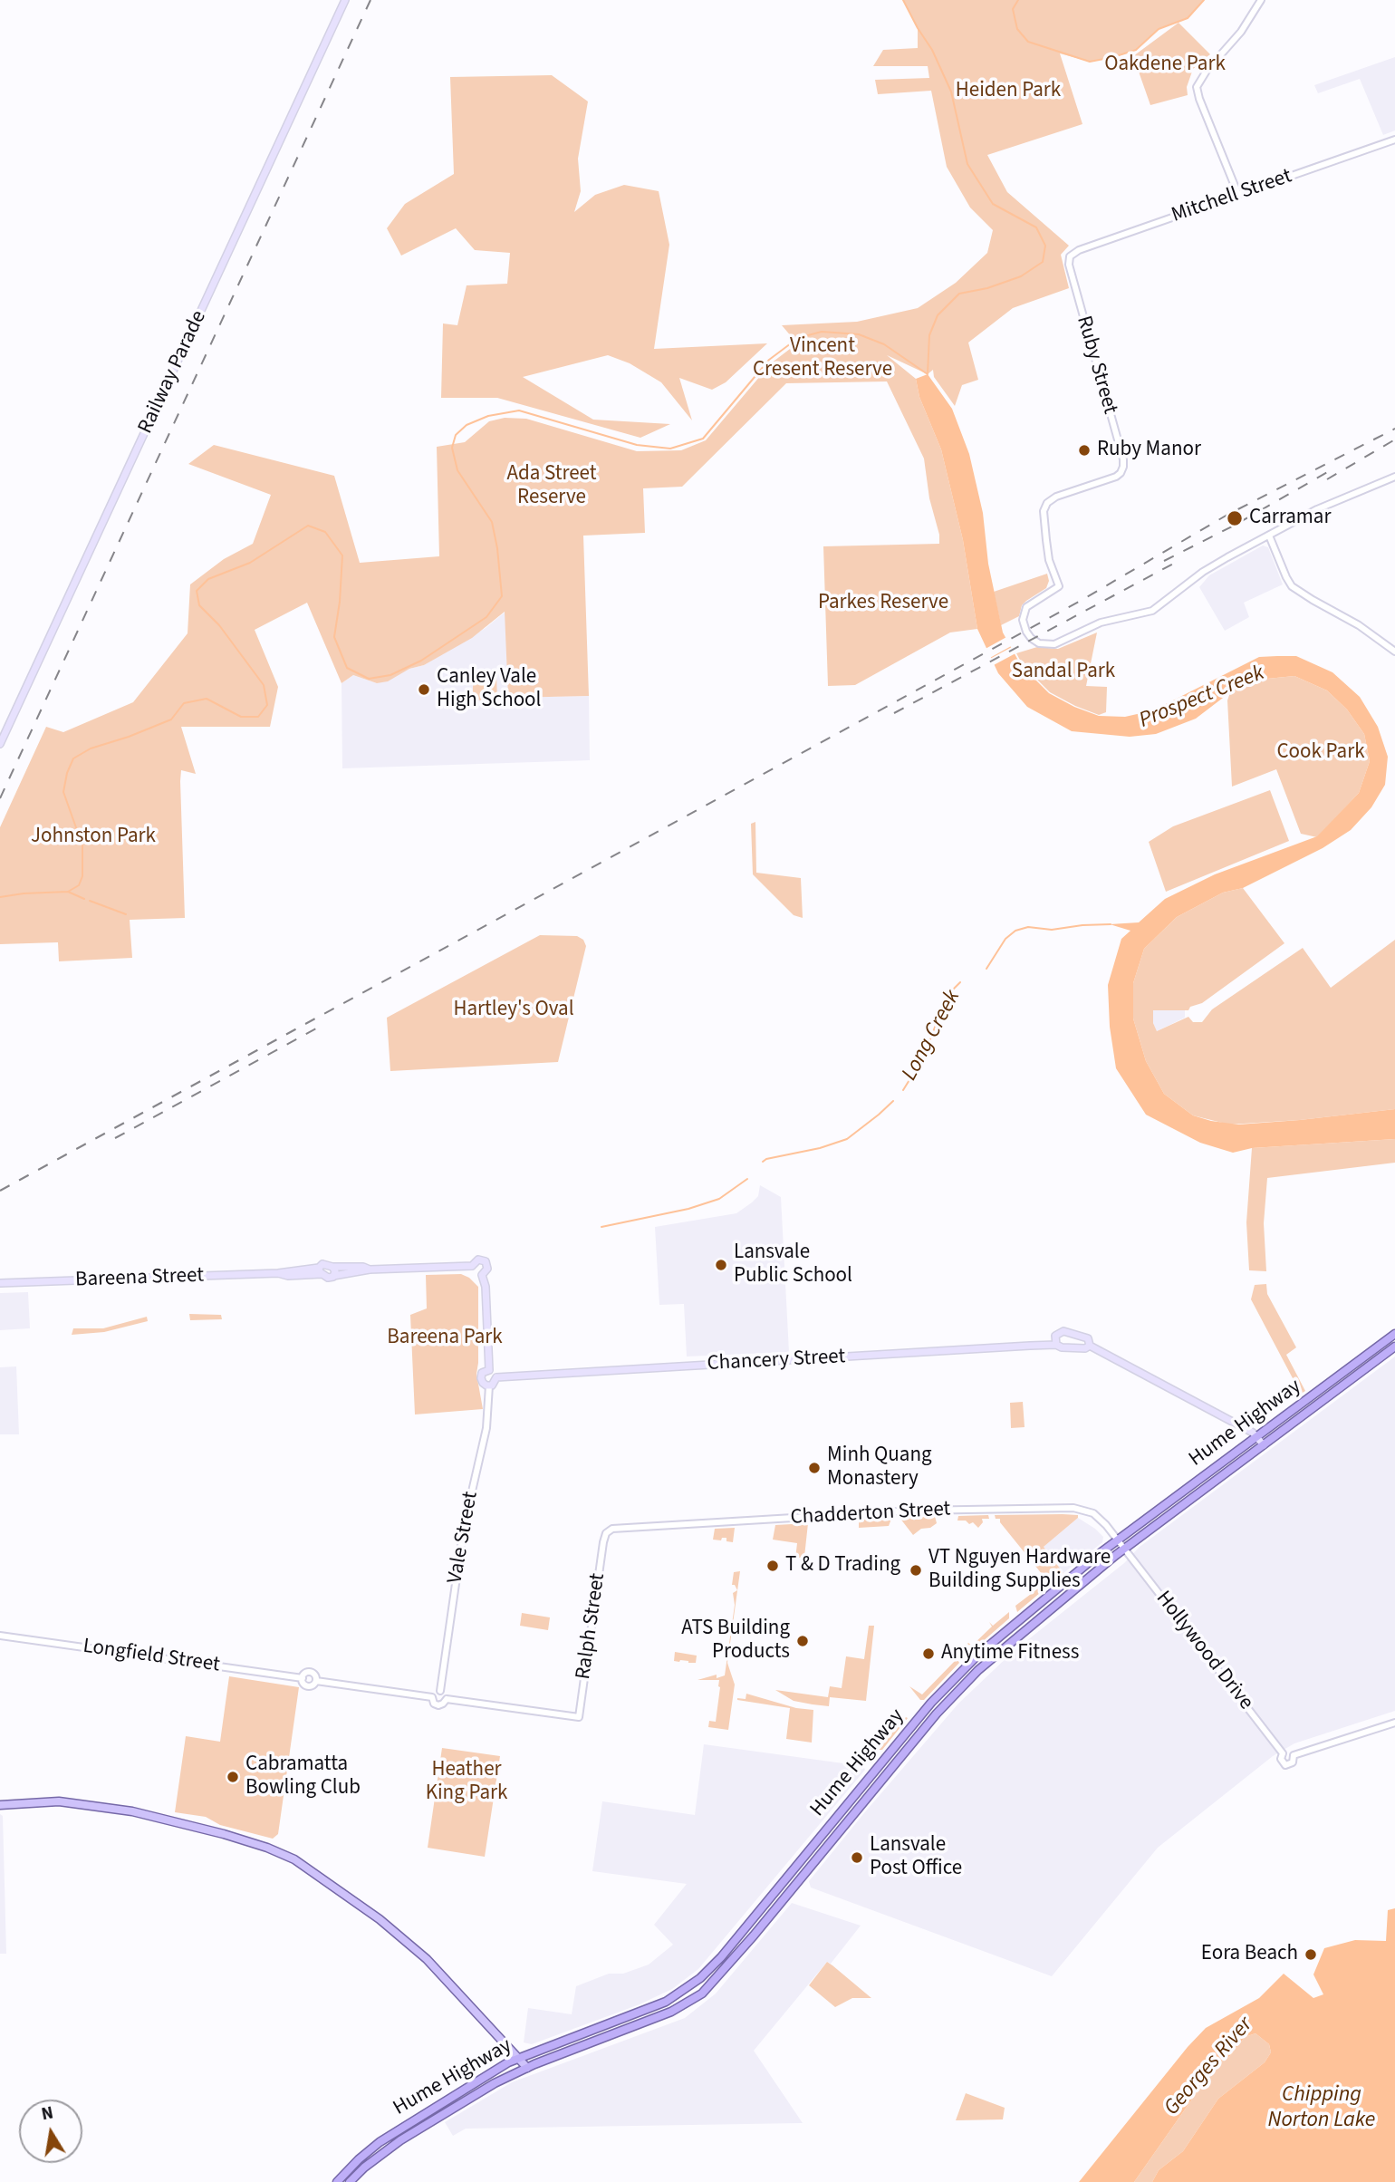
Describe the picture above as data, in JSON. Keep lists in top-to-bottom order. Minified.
{"streets":{"highway":["Hume Highway"],"main road":["Railway Parade","Bareena Street","Chancery Street"],"street":["Mitchell Street","Ruby Street","Chadderton Street","Vale Street","Ralph Street","Hollywood Drive","Longfield Street"]},"crossings":[["Mitchell Street","Ruby Street"],["Chancery Street","Vale Street"],["Hume Highway","Chadderton Street"],["Hume Highway","Hollywood Drive"],["Chadderton Street","Ralph Street"],["Chadderton Street","Hollywood Drive"],["Vale Street","Ralph Street"],["Vale Street","Longfield Street"],["Ralph Street","Longfield Street"]],"water":["Prospect Creek","Long Creek","Georges River","Chipping Norton Lake"],"parks":["Oakdene Park","Heiden Park","Vincent Cresent Reserve","Ada Street Reserve","Parkes Reserve","Sandal Park","Cook Park","Johnston Park","Hartley's Oval","Bareena Park","Heather King Park"],"places":["Ruby Manor","Carramar","Canley Vale High School","Lansvale Public School","Minh Quang Monastery","T & D Trading","VT Nguyen Hardware Building Supplies","ATS Building Products","Anytime Fitness","Cabramatta Bowling Club","Lansvale Post Office","Eora Beach"],"north":"top"}
